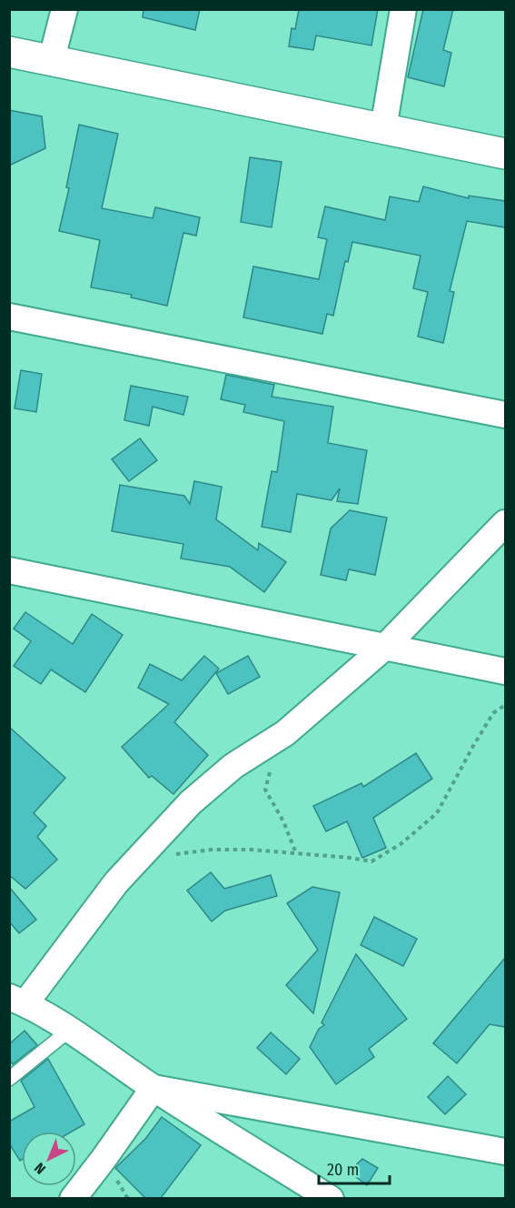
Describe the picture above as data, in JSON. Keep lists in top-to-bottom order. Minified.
{"scale_bar":"20 m","north":"bottom left"}
